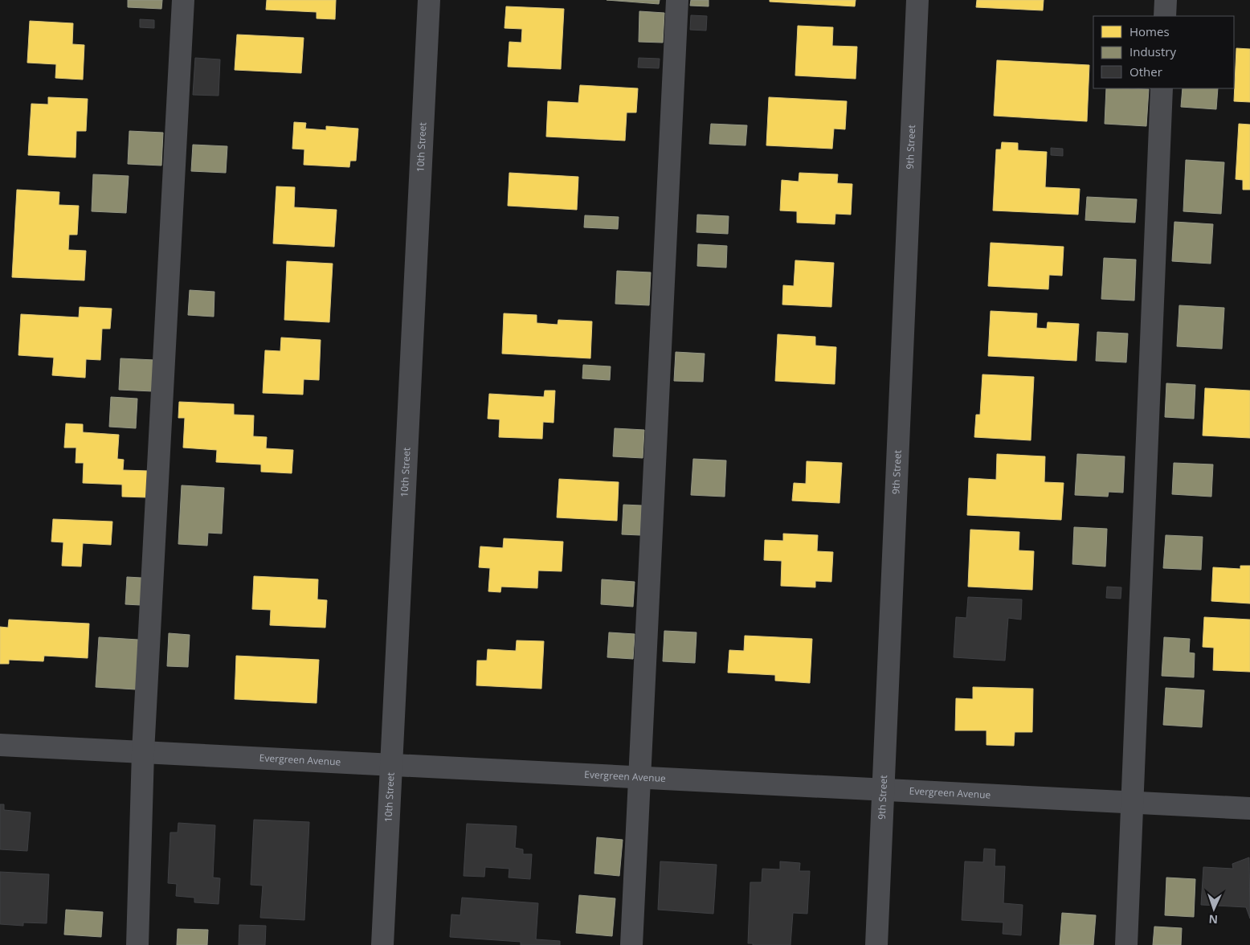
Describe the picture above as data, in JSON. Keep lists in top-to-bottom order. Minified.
{"streets":{"street":["10th Street","9th Street","Evergreen Avenue"]},"crossings":[["10th Street","Evergreen Avenue"],["9th Street","Evergreen Avenue"]],"legend":["Homes","Industry","Other"],"north":"bottom"}
